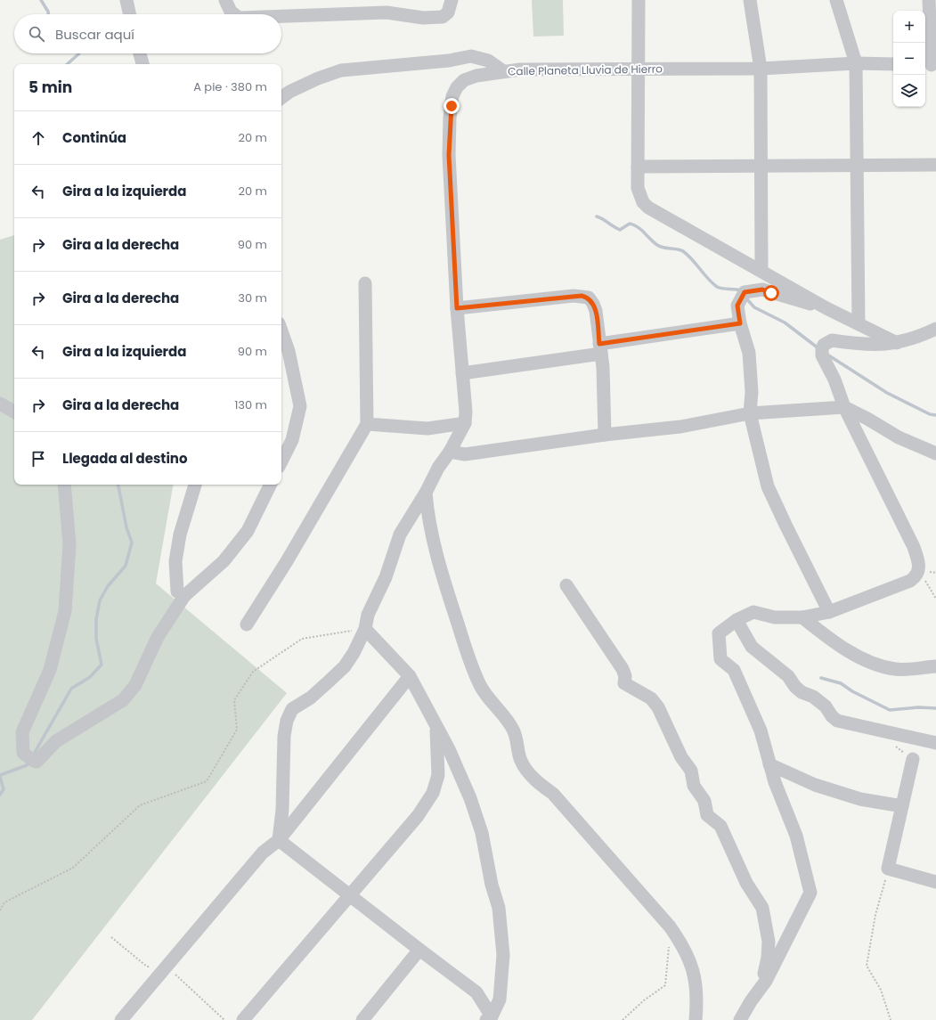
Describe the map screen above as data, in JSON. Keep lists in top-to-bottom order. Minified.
{"streets":{"street":["Calle Planeta Lluvia de Hierro"]},"page":{"map_buttons":["+","−"],"search":"Buscar aquí","heading":["5 min","A pie · 380 m"],"list":[["Continúa","20 m"],["Gira a la izquierda","20 m"],["Gira a la derecha","90 m"],["Gira a la derecha","30 m"],["Gira a la izquierda","90 m"],["Gira a la derecha","130 m"],"Llegada al destino"]}}
